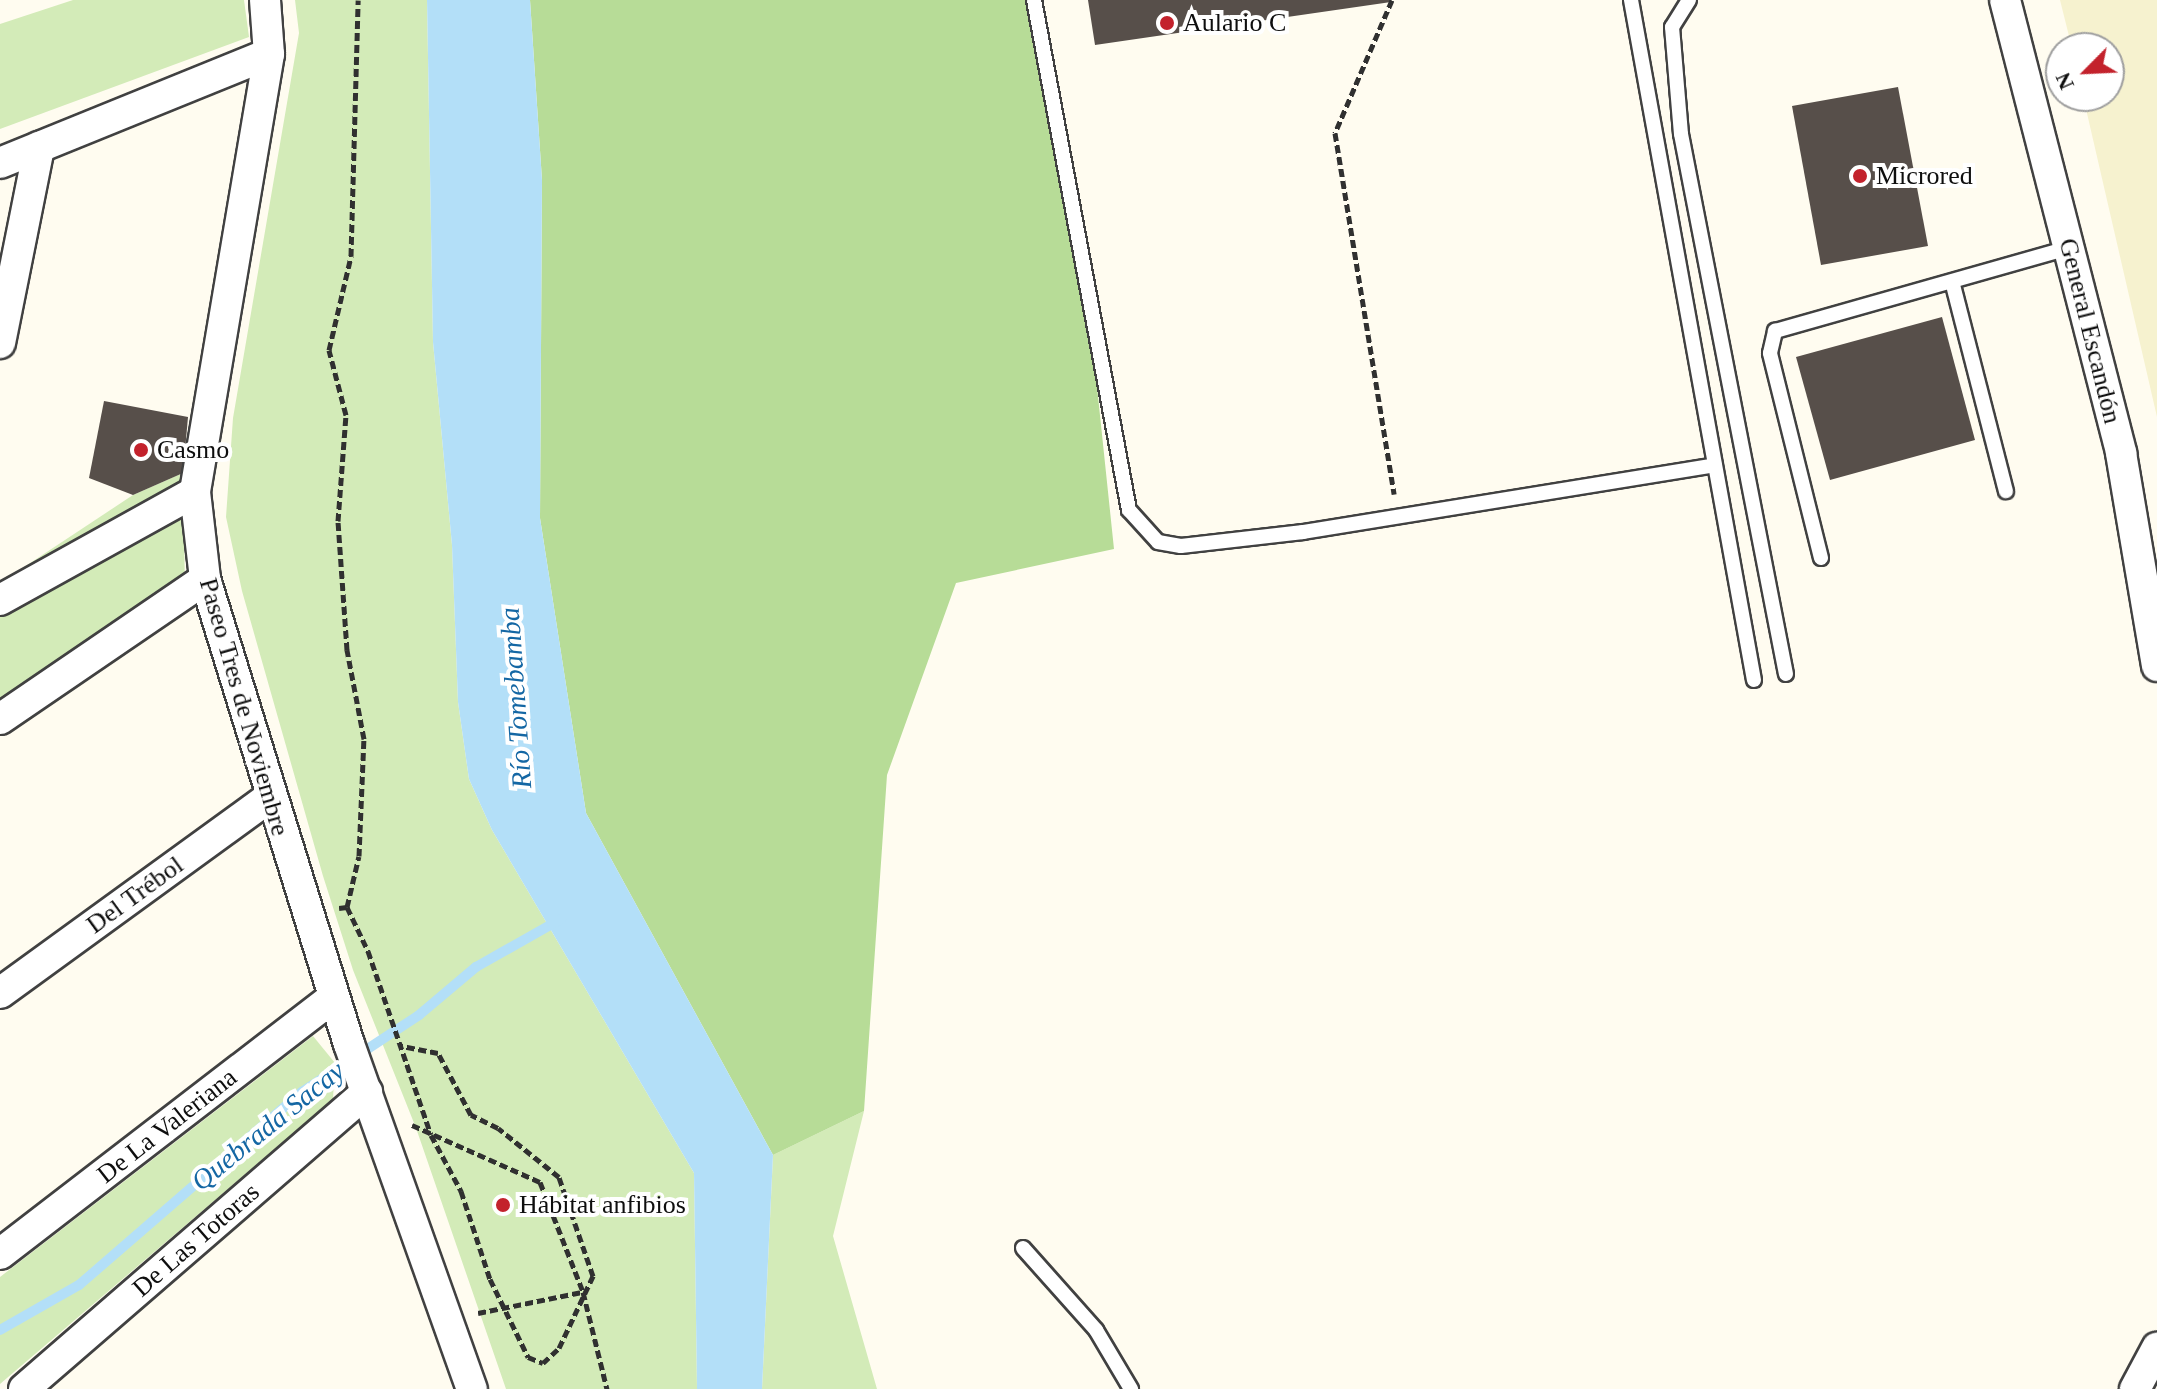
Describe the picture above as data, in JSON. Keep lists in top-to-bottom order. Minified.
{"streets":{"street":["General Escandón","Paseo Tres de Noviembre","Del Trébol","De La Valeriana","De Las Totoras"]},"crossings":[["Paseo Tres de Noviembre","Del Trébol"],["Paseo Tres de Noviembre","De La Valeriana"],["Paseo Tres de Noviembre","De Las Totoras"]],"water":["Río Tomebamba","Quebrada Sacay"],"places":["Aulario C","Microred","Casmo","Hábitat anfibios"],"north":"bottom left"}
